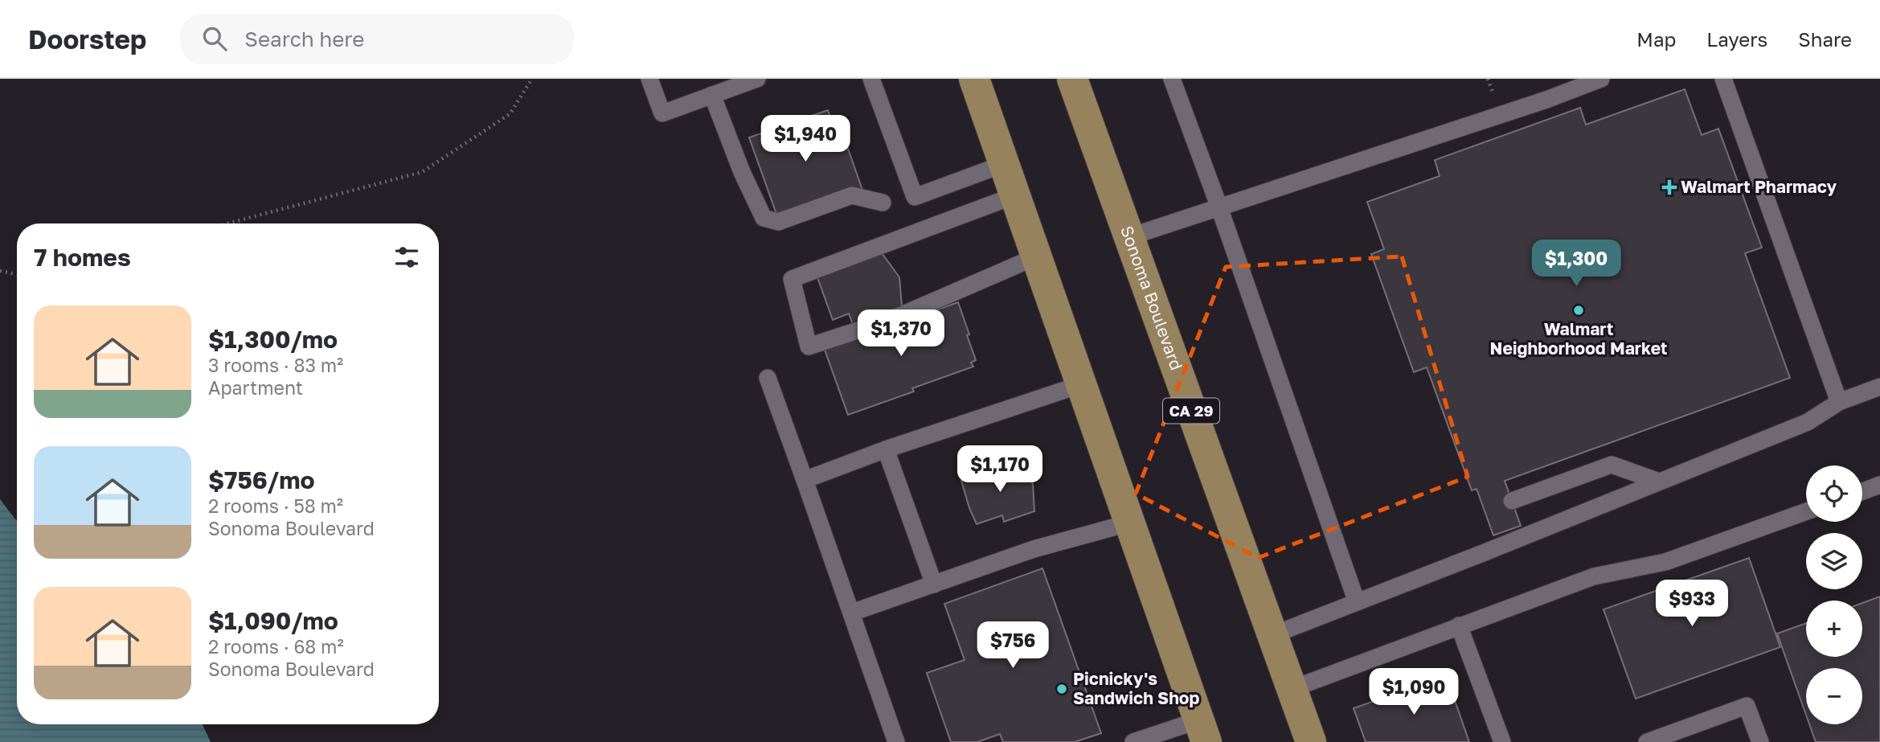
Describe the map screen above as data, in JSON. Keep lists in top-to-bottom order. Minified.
{"streets":{"main road":["Sonoma Boulevard","CA 29"]},"places":{"health":["Walmart Pharmacy"],"other":["Walmart Neighborhood Market","Picnicky's Sandwich Shop"]},"page":{"header":"Doorstep","search":"Search here","nav":["Map","Layers","Share"],"price":["$1,940","$1,300","$1,370","$1,170","$933","$756","$1,090"],"heading":"7 homes","list":[{"name":"$1,300/mo","note":"3 rooms · 83 m² · Apartment"},{"name":"$756/mo","note":"2 rooms · 58 m² · Sonoma Boulevard"},{"name":"$1,090/mo","note":"2 rooms · 68 m² · Sonoma Boulevard"}],"map_buttons":["+","−"]}}
